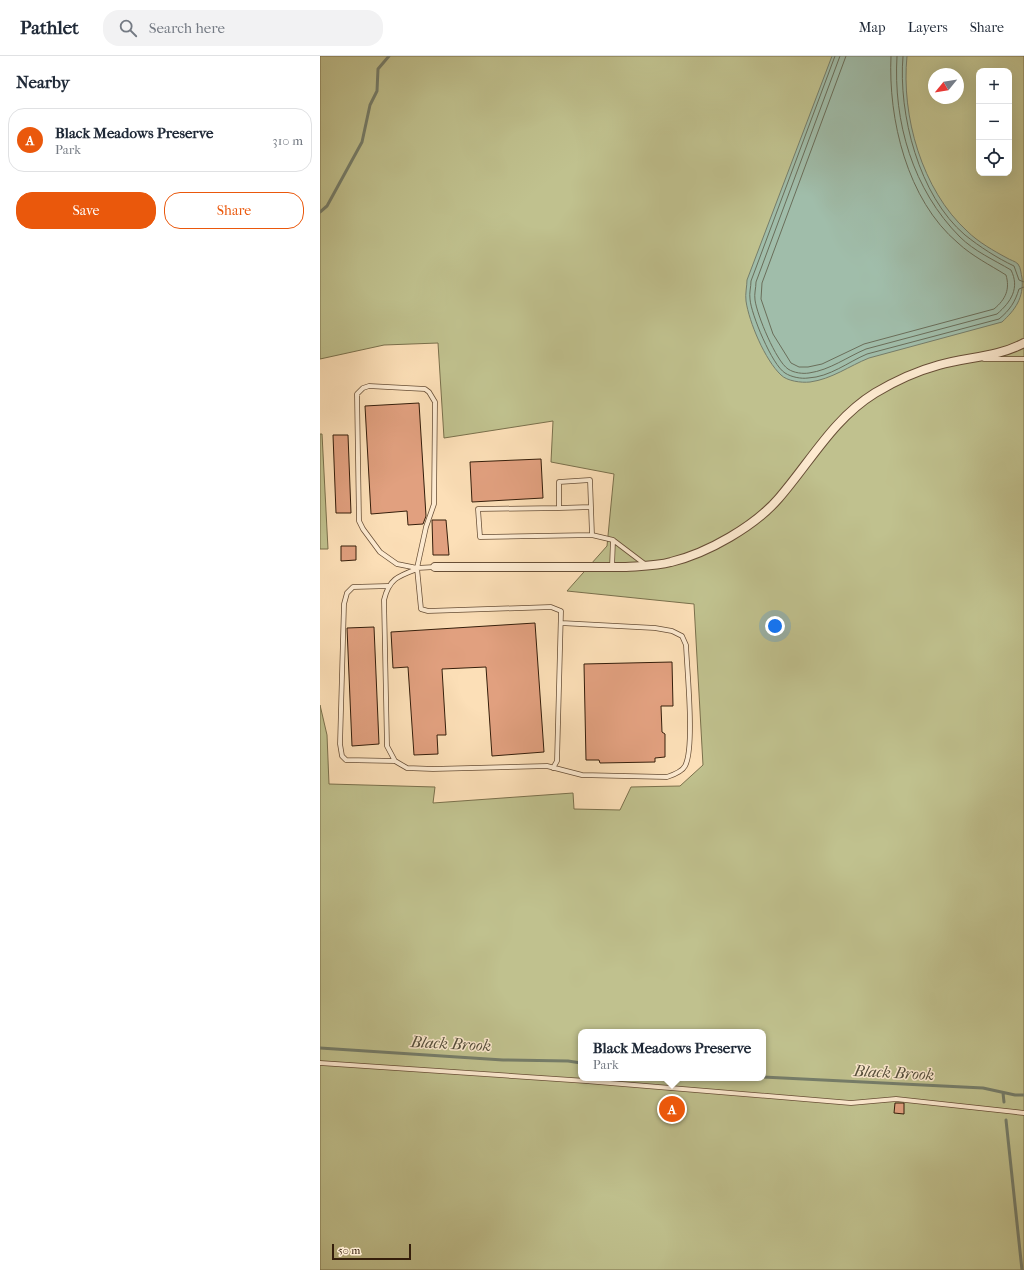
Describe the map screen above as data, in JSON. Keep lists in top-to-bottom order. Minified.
{"water":["Black Brook"],"scale_bar":"50 m","north":"bottom left","page":{"header":"Pathlet","search":"Search here","nav":["Map","Layers","Share"],"heading":"Nearby","map_buttons":["+","−"],"list":[{"mark":"A","name":"Black Meadows Preserve","note":"Park","value":"310 m"}],"buttons":["Save","Share"],"popup":["Black Meadows Preserve","Park"],"pins":"A","scale":"50 m"}}
